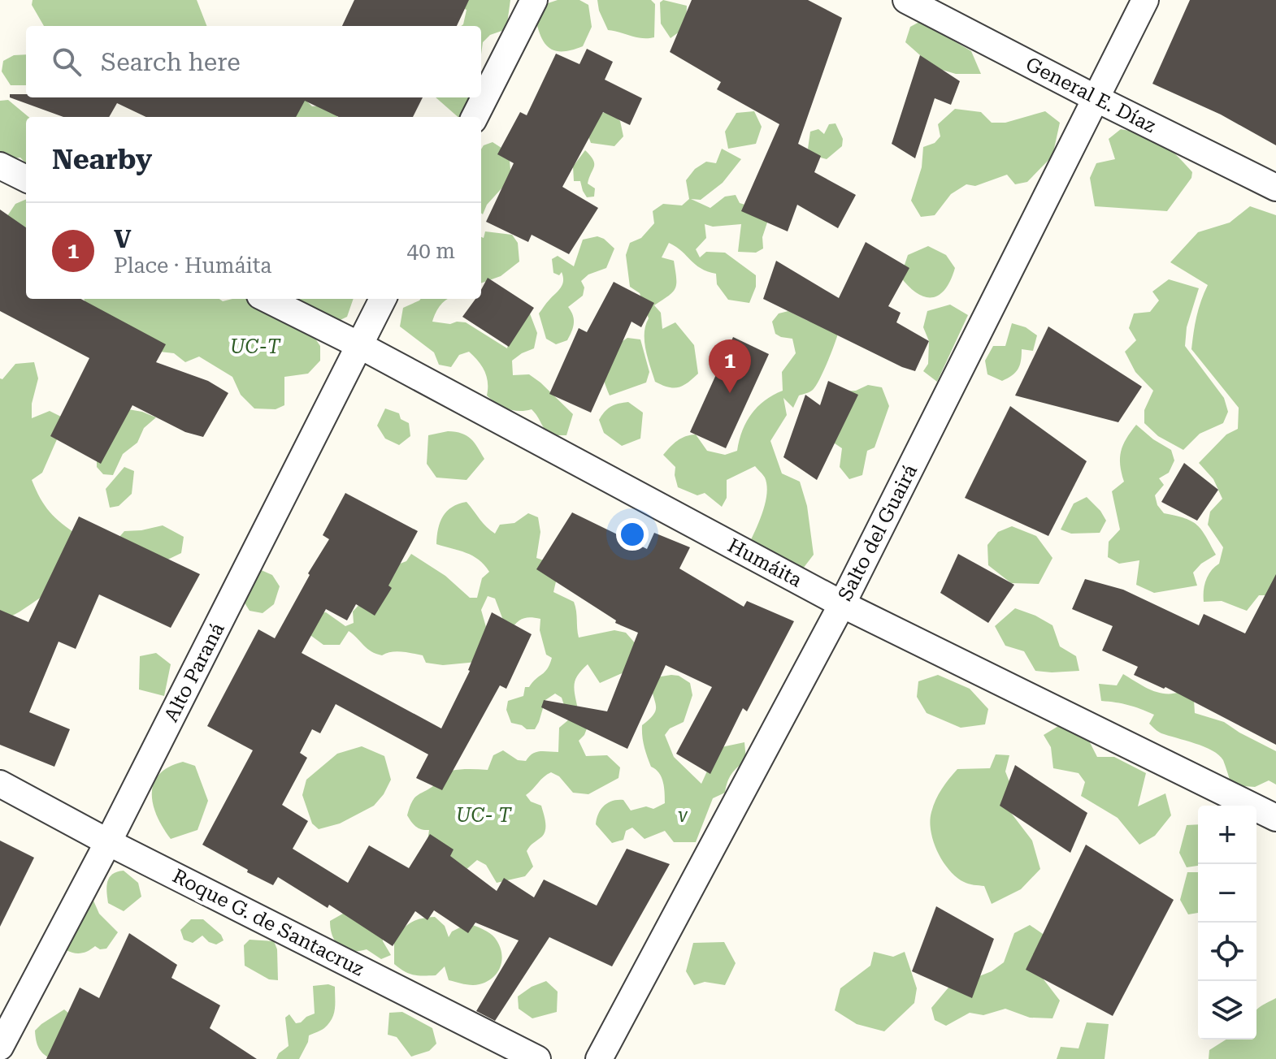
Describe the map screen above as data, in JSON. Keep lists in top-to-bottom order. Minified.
{"streets":{"street":["General E. Díaz","Salto del Guairá","Humáita","Alto Paraná","Roque G. de Santacruz"]},"crossings":[["General E. Díaz","Salto del Guairá"],["Salto del Guairá","Humáita"],["Humáita","Alto Paraná"],["Alto Paraná","Roque G. de Santacruz"]],"parks":["UC-T","UC- T","v"],"page":{"search":"Search here","heading":"Nearby","list":[{"mark":"1","name":"V","note":"Place · Humáita","value":"40 m"}],"pins":"1","map_buttons":["+","−"]}}
